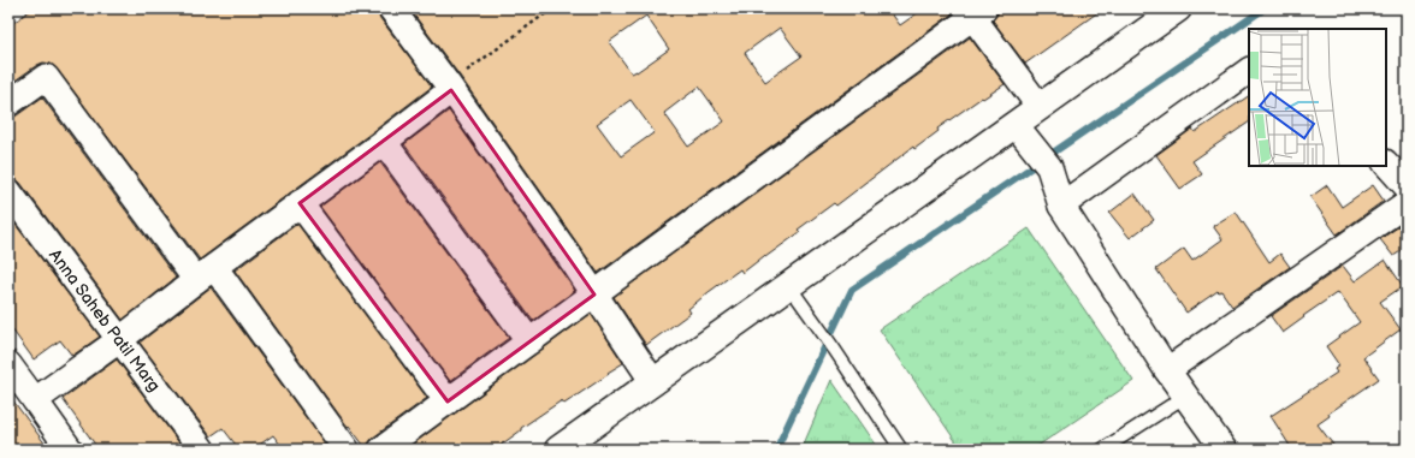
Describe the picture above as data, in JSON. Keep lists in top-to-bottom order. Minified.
{"streets":{"street":["Anna Saheb Patil Marg"]}}
